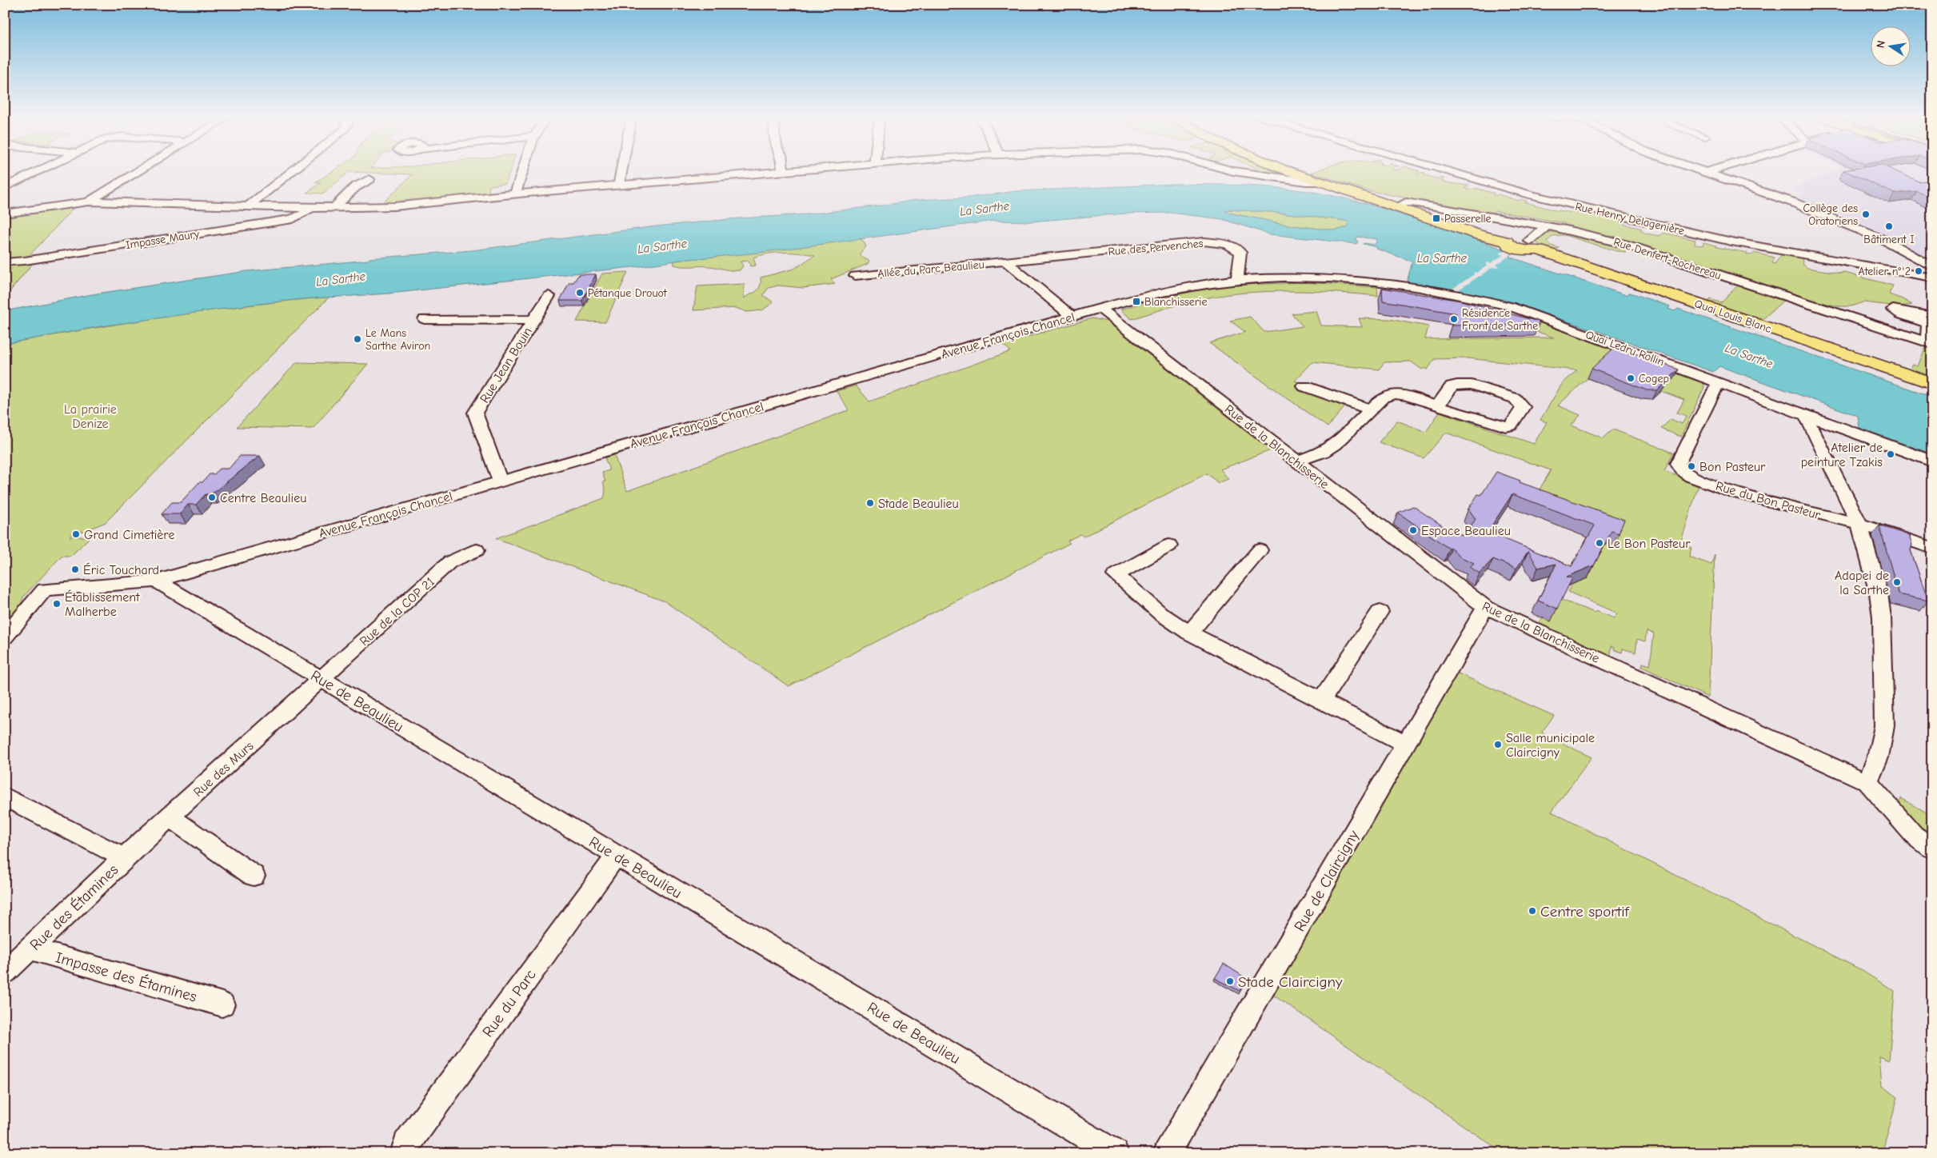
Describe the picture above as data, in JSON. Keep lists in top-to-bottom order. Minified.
{"streets":{"main road":["Quai Louis Blanc"],"street":["Rue Henry Delagenière","Impasse Maury","Rue des Pervenches","Rue Denfert-Rochereau","Allée du Parc Beaulieu","Avenue François Chancel","Quai Ledru Rollin","Rue Jean Bouin","Rue de la Blanchisserie","Rue du Bon Pasteur","Rue de la COP 21","Rue de Beaulieu","Rue des Murs","Rue de Claircigny","Rue des Étamines","Impasse des Étamines","Rue du Parc"]},"crossings":[["Rue des Pervenches","Allée du Parc Beaulieu"],["Rue des Pervenches","Avenue François Chancel"],["Rue Denfert-Rochereau","Quai Louis Blanc"],["Avenue François Chancel","Quai Ledru Rollin"],["Avenue François Chancel","Rue Jean Bouin"],["Avenue François Chancel","Rue de la Blanchisserie"],["Avenue François Chancel","Rue de Beaulieu"],["Quai Ledru Rollin","Rue du Bon Pasteur"],["Rue de la Blanchisserie","Rue de Claircigny"],["Rue de la COP 21","Rue de Beaulieu"],["Rue de la COP 21","Rue des Murs"],["Rue de Beaulieu","Rue des Murs"],["Rue de Beaulieu","Rue du Parc"],["Rue des Murs","Rue des Étamines"],["Rue des Étamines","Impasse des Étamines"]],"water":["La Sarthe"],"parks":["La prairie Denize"],"places":{"other":["Collège des Oratoriens","Bâtiment I","Atelier n° 2","Pétanque Drouot","Résidence Front de Sarthe","Le Mans Sarthe Aviron","Cogep","Atelier de peinture Tzakis","Bon Pasteur","Centre Beaulieu","Stade Beaulieu","Espace Beaulieu","Grand Cimetière","Le Bon Pasteur","Éric Touchard","Adapei de la Sarthe","Établissement Malherbe","Salle municipale Claircigny","Centre sportif","Stade Claircigny"],"transit":["Passerelle","Blanchisserie"]},"north":"left"}
